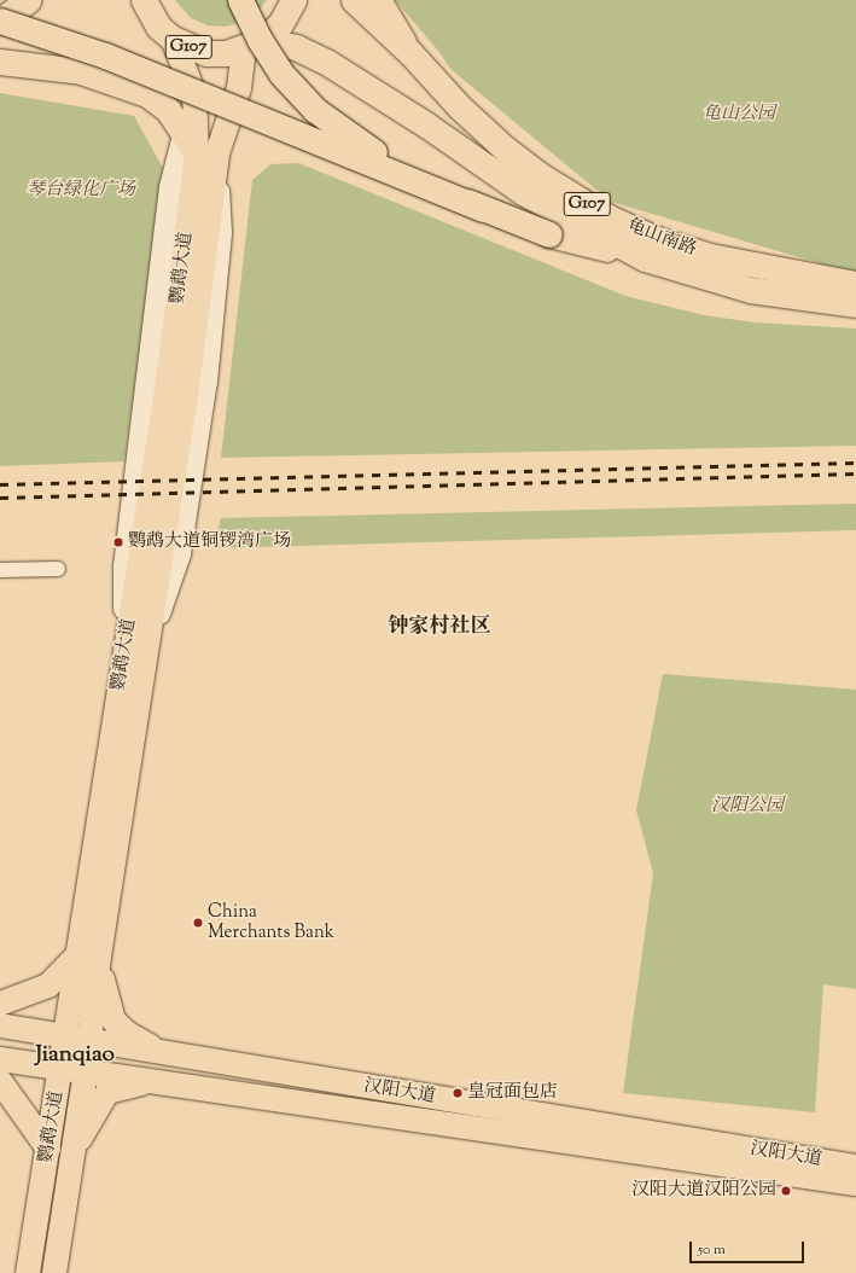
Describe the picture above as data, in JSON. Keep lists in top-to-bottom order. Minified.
{"streets":{"highway":["G107","龟山南路"],"main road":["鹦鹉大道","汉阳大道"]},"crossings":[["G107","龟山南路"],["G107","鹦鹉大道"],["鹦鹉大道","汉阳大道"]],"districts":["钟家村社区","Jianqiao"],"parks":["龟山公园","琴台绿化广场","汉阳公园"],"places":["鹦鹉大道铜锣湾广场","China Merchants Bank","皇冠面包店","汉阳大道汉阳公园"],"scale_bar":"50 m"}
